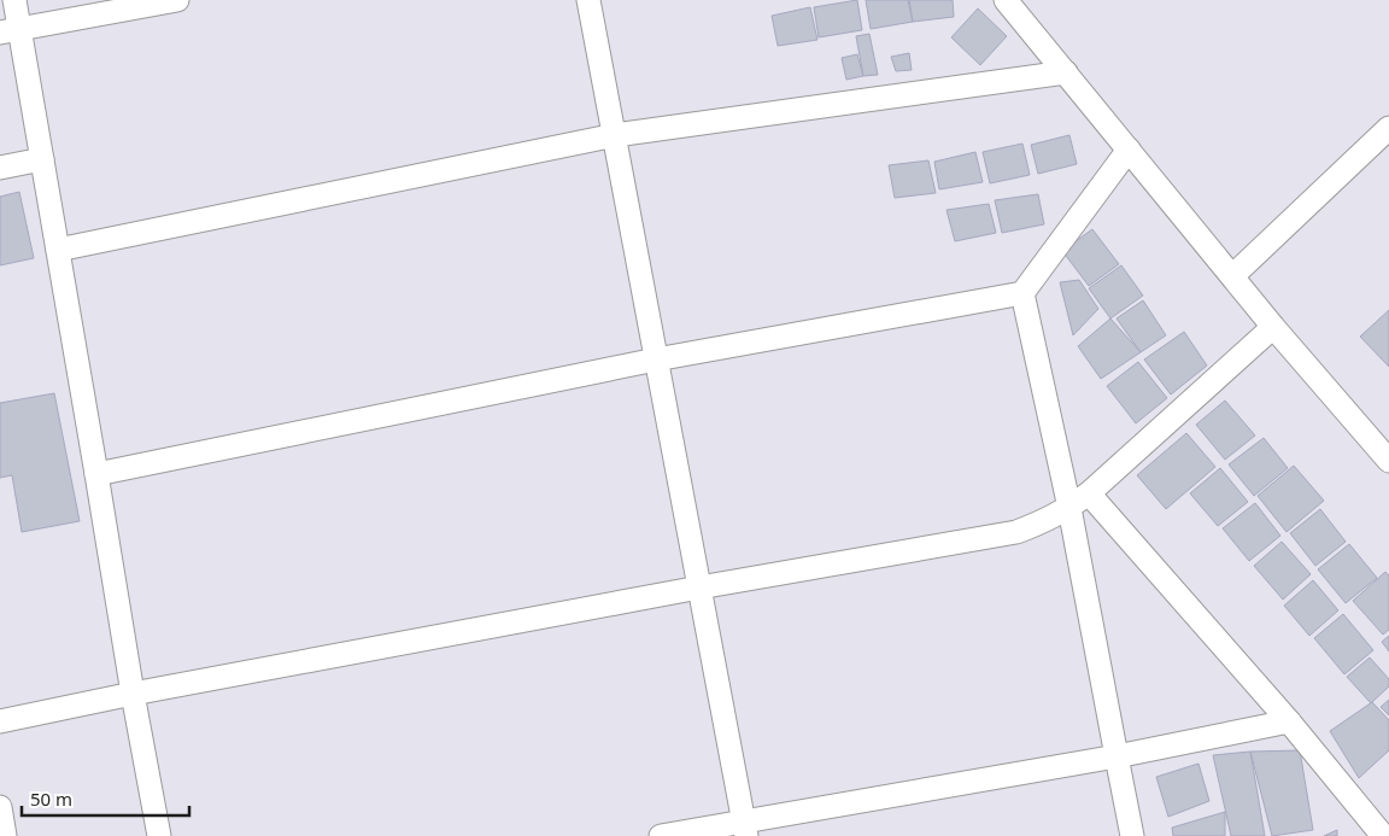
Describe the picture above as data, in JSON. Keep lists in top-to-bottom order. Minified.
{"scale_bar":"50 m"}
